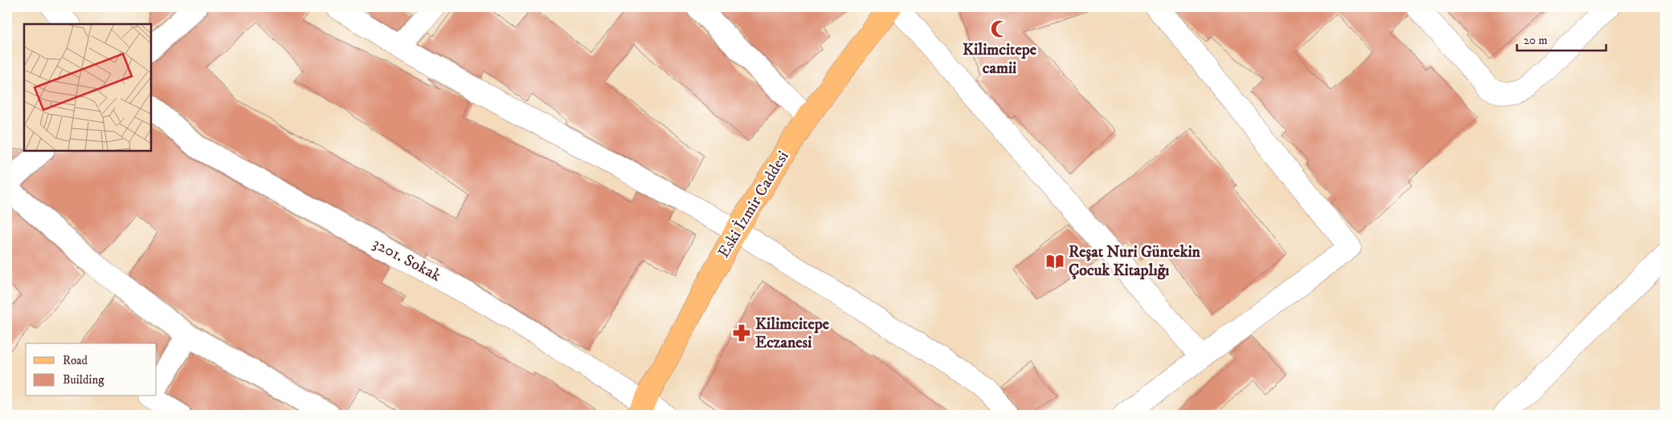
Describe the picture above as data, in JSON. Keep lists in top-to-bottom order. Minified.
{"streets":{"main road":["Eski İzmir Caddesi"],"street":["3201. Sokak"]},"crossings":[["Eski İzmir Caddesi","3201. Sokak"]],"places":{"mosque":["Kilimcitepe camii"],"library":["Reşat Nuri Güntekin Çocuk Kitaplığı"],"pharmacy":["Kilimcitepe Eczanesi"]},"legend":["Road","Building"],"scale_bar":"20 m"}
